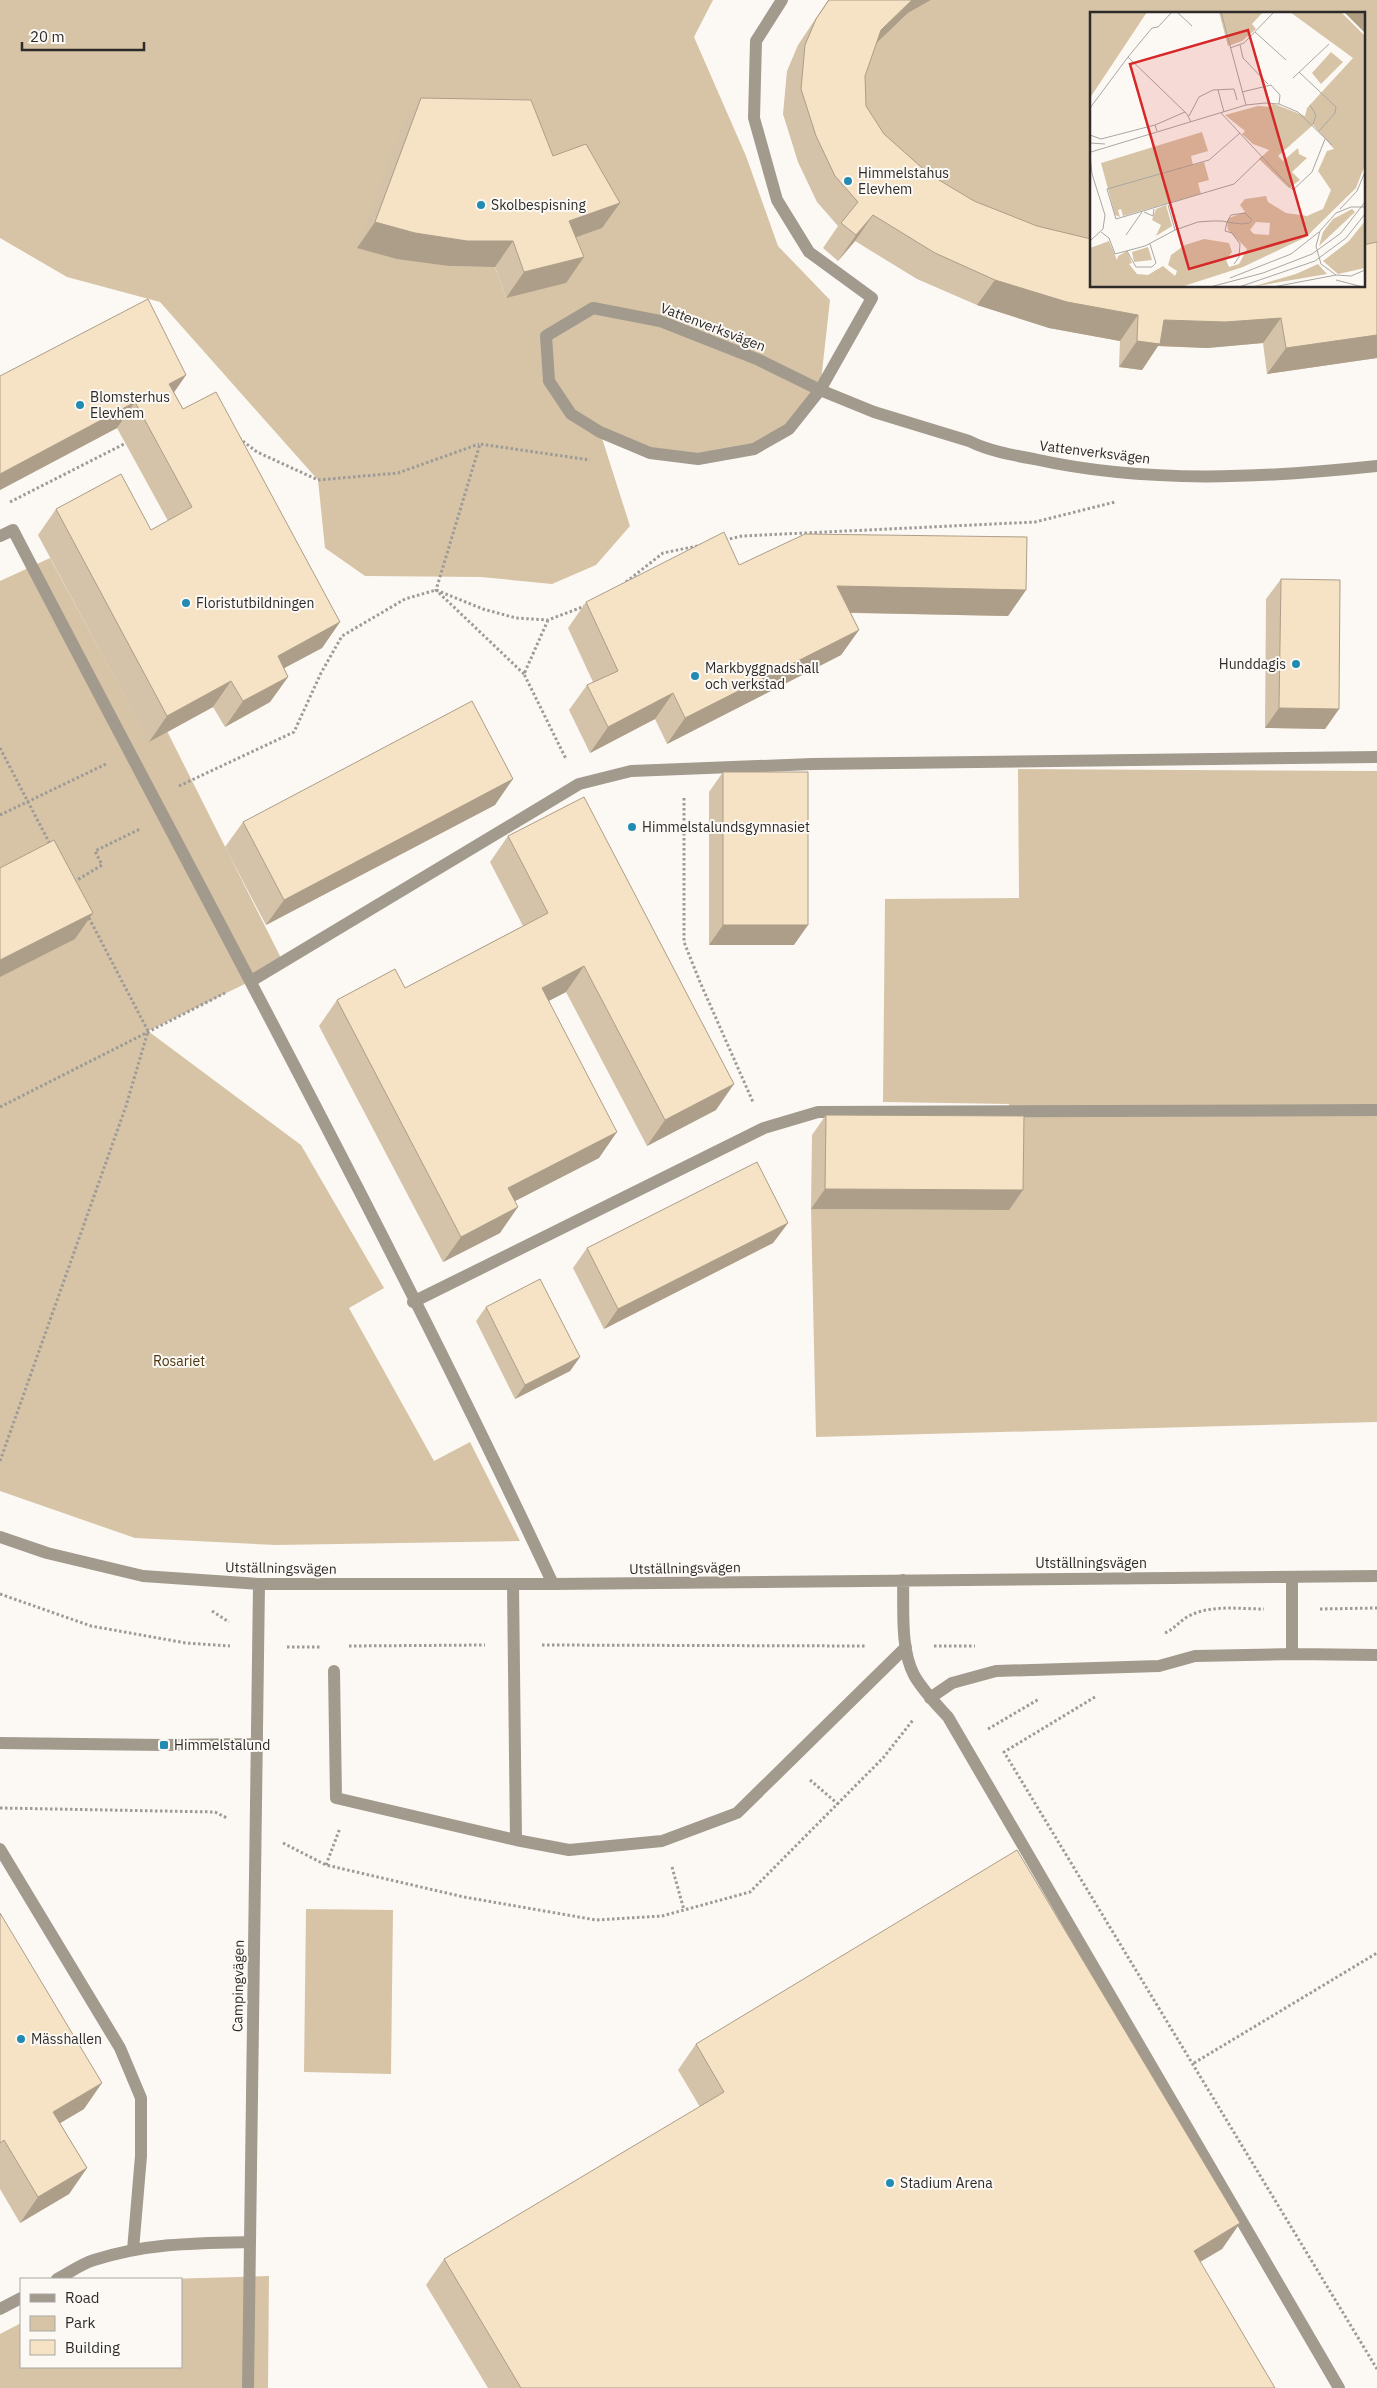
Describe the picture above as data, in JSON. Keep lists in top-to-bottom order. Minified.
{"streets":{"street":["Vattenverksvägen","Utställningsvägen","Campingvägen"]},"crossings":[["Utställningsvägen","Campingvägen"]],"parks":["Rosariet"],"places":{"other":["Himmelstahus Elevhem","Skolbespisning","Blomsterhus Elevhem","Floristutbildningen","Hunddagis","Markbyggnadshall och verkstad","Himmelstalundsgymnasiet","Mässhallen","Stadium Arena"],"transit":["Himmelstalund"]},"legend":["Road","Park","Building"],"scale_bar":"20 m"}
